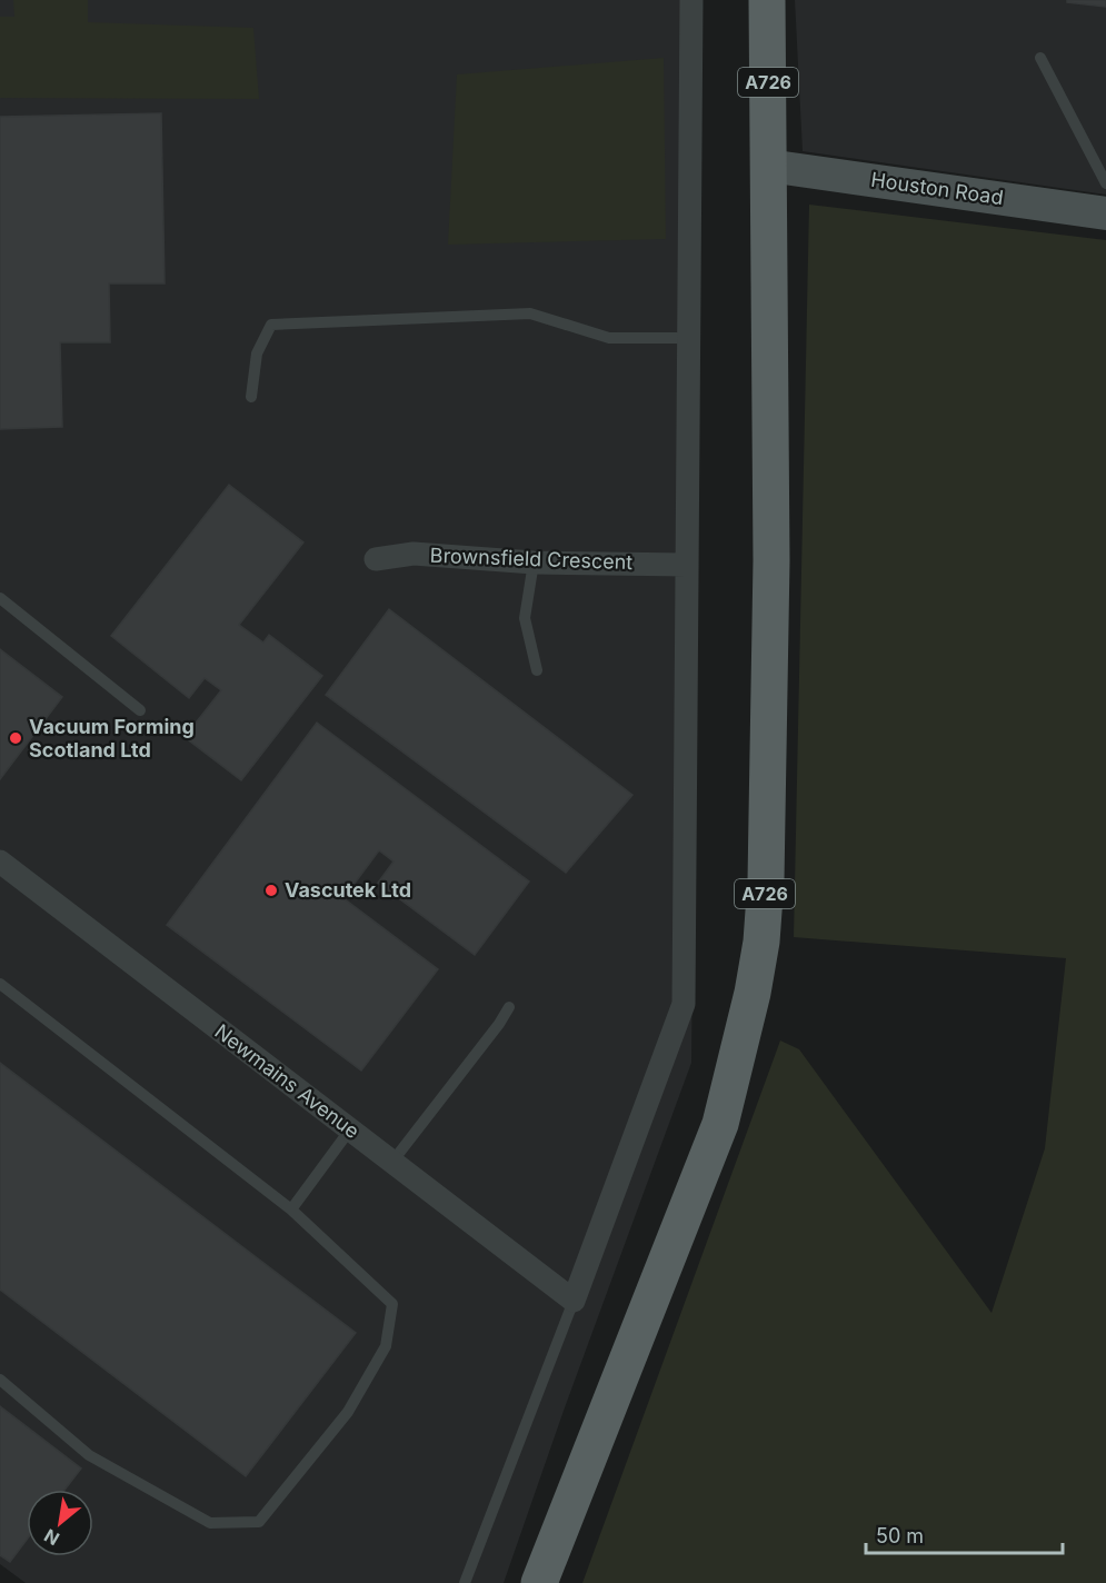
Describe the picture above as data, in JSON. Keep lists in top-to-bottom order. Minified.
{"streets":{"main road":["A726","Houston Road"],"street":["Brownsfield Crescent","Newmains Avenue"]},"crossings":[["A726","Houston Road"]],"places":["Vacuum Forming Scotland Ltd","Vascutek Ltd"],"scale_bar":"50 m","north":"bottom left"}
